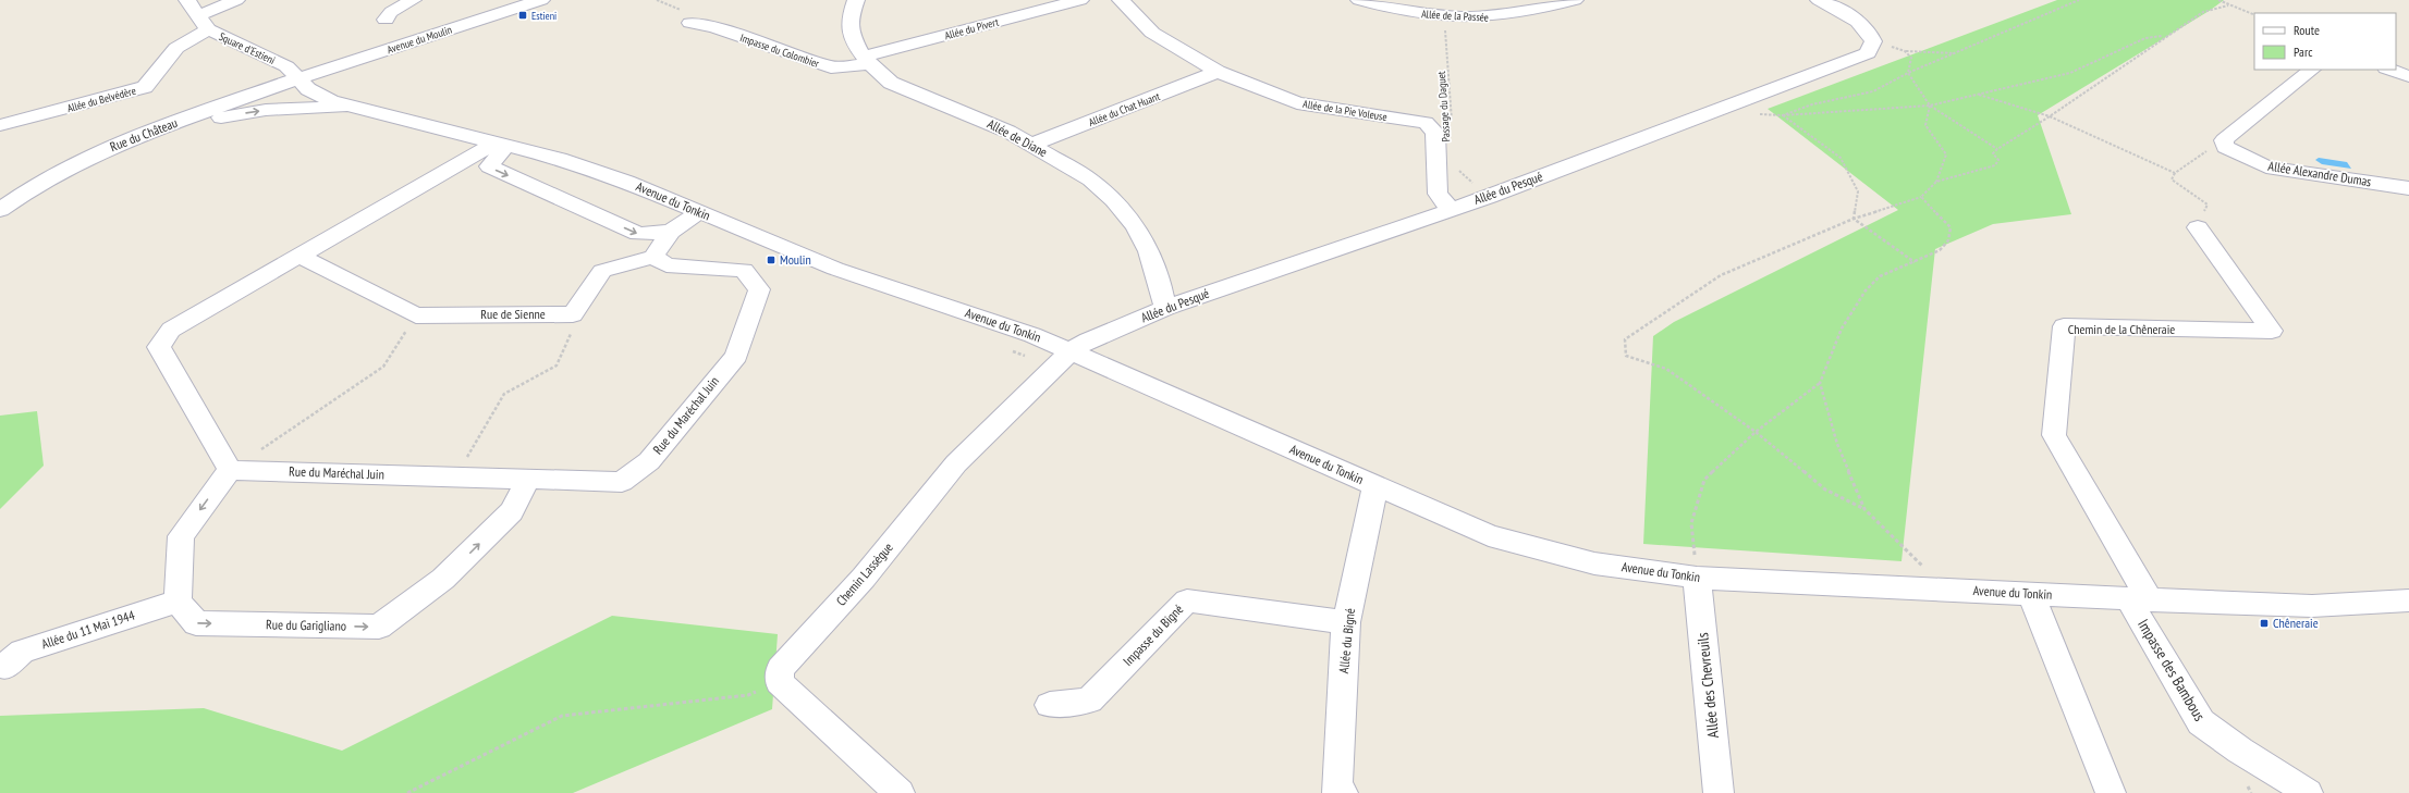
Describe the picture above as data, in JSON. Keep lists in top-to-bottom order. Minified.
{"streets":{"street":["Allée de la Passée","Allée du Pivert","Avenue du Moulin","Square d'Estieni","Impasse du Colombier","Allée du Belvédère","Allée du Chat Huant","Allée de la Pie Voleuse","Rue du Château","Allée de Diane","Allée Alexandre Dumas","Allée du Pesqué","Avenue du Tonkin","Rue de Sienne","Chemin de la Chêneraie","Rue du Maréchal Juin","Chemin Lassègue","Rue du Garigliano","Allée du 11 Mai 1944","Impasse du Bigné","Allée du Bigné","Impasse des Bambous","Allée des Chevreuils"],"path":["Passage du Daguet"]},"crossings":[["Allée de la Passée","Passage du Daguet"],["Allée du Pivert","Impasse du Colombier"],["Allée du Pivert","Allée de Diane"],["Avenue du Moulin","Square d'Estieni"],["Avenue du Moulin","Rue du Château"],["Avenue du Moulin","Avenue du Tonkin"],["Square d'Estieni","Allée du Belvédère"],["Square d'Estieni","Rue du Château"],["Square d'Estieni","Avenue du Tonkin"],["Impasse du Colombier","Allée de Diane"],["Allée du Chat Huant","Allée de la Pie Voleuse"],["Allée du Chat Huant","Allée de Diane"],["Allée de la Pie Voleuse","Allée du Pesqué"],["Rue du Château","Avenue du Tonkin"],["Allée de Diane","Allée du Pesqué"],["Allée du Pesqué","Avenue du Tonkin"],["Allée du Pesqué","Chemin Lassègue"],["Avenue du Tonkin","Chemin de la Chêneraie"],["Avenue du Tonkin","Chemin Lassègue"],["Avenue du Tonkin","Allée du Bigné"],["Avenue du Tonkin","Impasse des Bambous"],["Avenue du Tonkin","Allée des Chevreuils"],["Chemin de la Chêneraie","Impasse des Bambous"],["Rue du Maréchal Juin","Rue du Garigliano"],["Rue du Garigliano","Allée du 11 Mai 1944"],["Impasse du Bigné","Allée du Bigné"]],"one_way":["Rue du Garigliano"],"places":{"transit":["Estieni","Moulin","Chêneraie"]},"legend":["Route","Parc"]}
